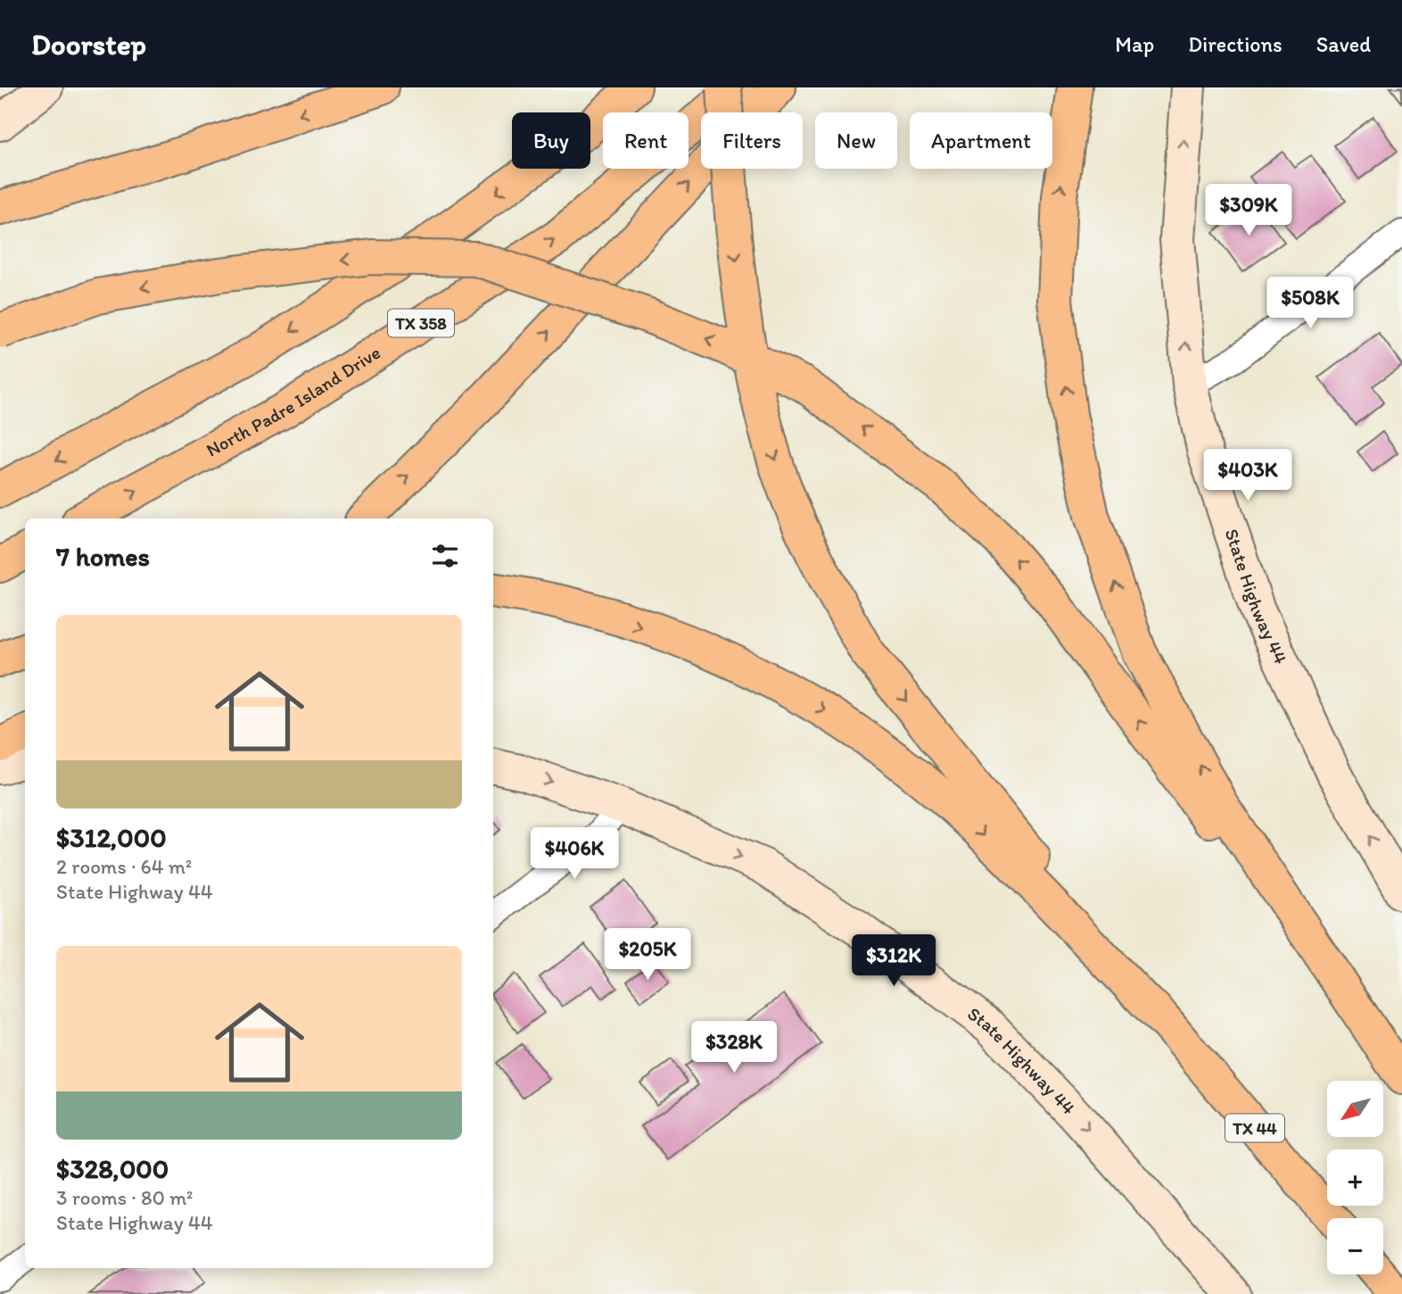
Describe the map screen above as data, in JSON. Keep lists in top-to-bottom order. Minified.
{"streets":{"highway":["TX 358","North Padre Island Drive","TX 44"],"main road":["State Highway 44"]},"north":"bottom left","page":{"header":"Doorstep","nav":["Map","Directions","Saved"],"chip":["Buy","Rent","Filters","New","Apartment"],"price":["$309K","$508K","$403K","$406K","$205K","$312K","$328K"],"heading":"7 homes","list":[{"name":"$312,000","note":"2 rooms · 64 m² · State Highway 44"},{"name":"$328,000","note":"3 rooms · 80 m² · State Highway 44"}],"map_buttons":["+","−"]}}
